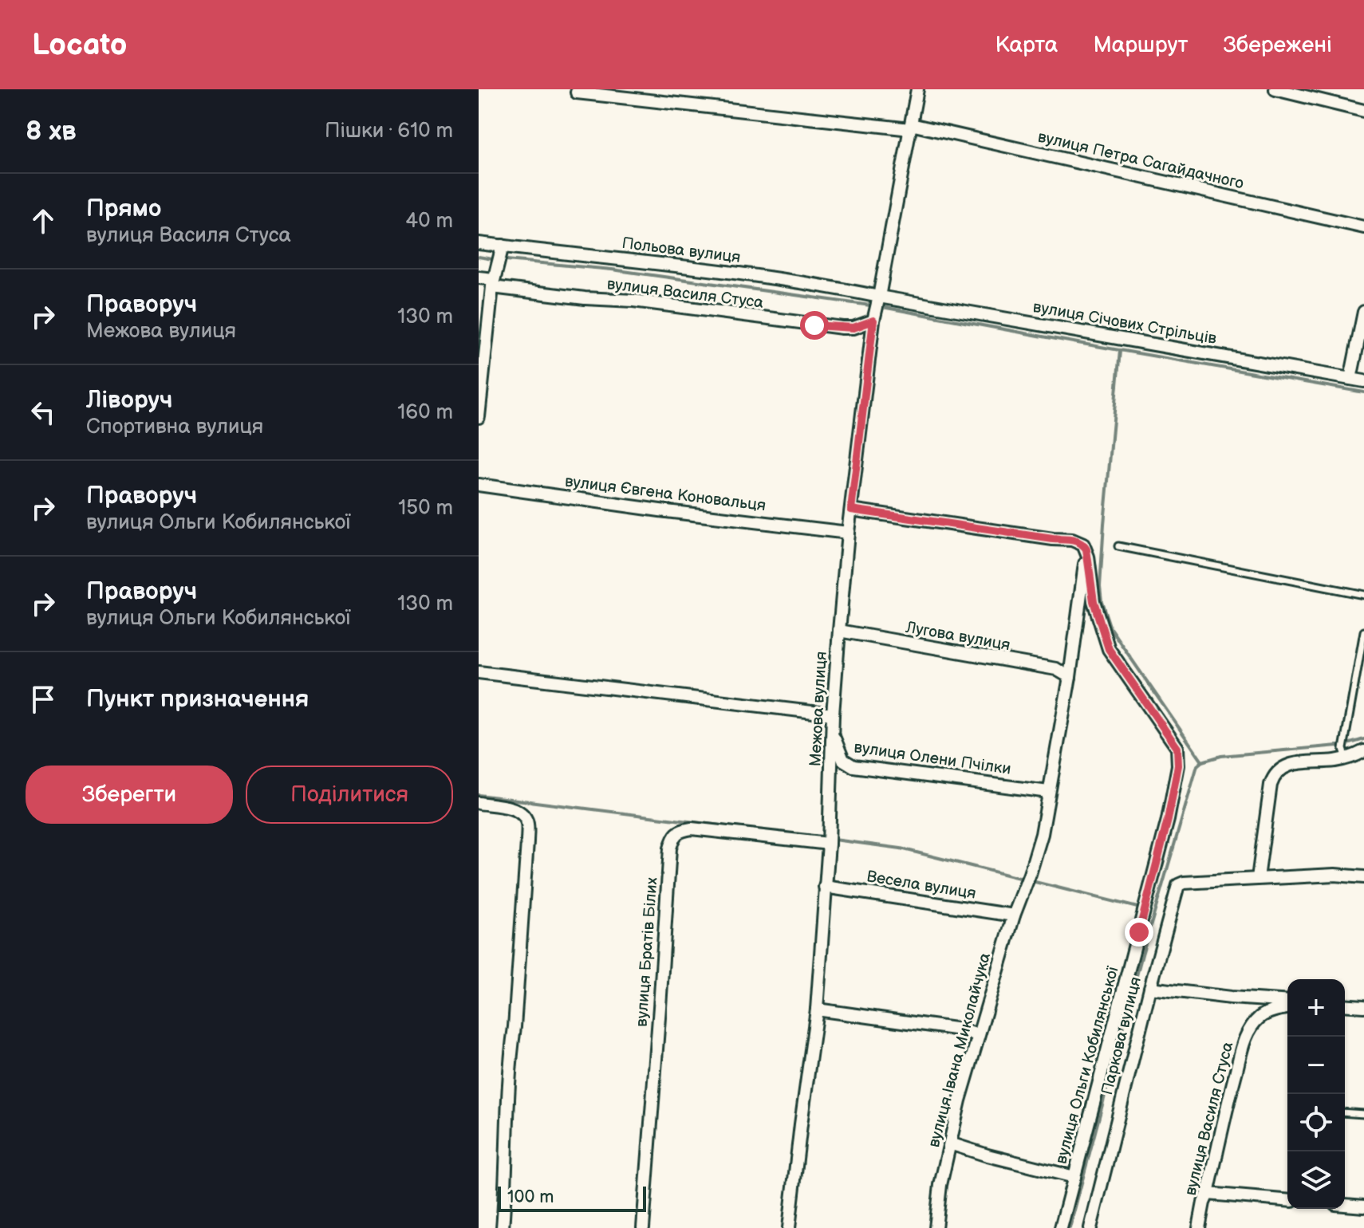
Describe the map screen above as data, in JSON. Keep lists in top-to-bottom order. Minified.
{"streets":{"street":["вулиця Петра Сагайдачного","Польова вулиця","вулиця Василя Стуса","вулиця Січових Стрільців","вулиця Євгена Коновальця","Лугова вулиця","Межова вулиця","вулиця Олени Пчілки","Весела вулиця","вулиця Братів Білих","Паркова вулиця","вулиця Івана Миколайчука","вулиця Ольги Кобилянської"]},"crossings":[["вулиця Петра Сагайдачного","Межова вулиця"],["Польова вулиця","вулиця Січових Стрільців"],["Польова вулиця","Межова вулиця"],["вулиця Василя Стуса","Межова вулиця"],["вулиця Січових Стрільців","Межова вулиця"],["вулиця Євгена Коновальця","Межова вулиця"],["Лугова вулиця","Межова вулиця"],["Лугова вулиця","вулиця Івана Миколайчука"],["Межова вулиця","вулиця Олени Пчілки"],["Межова вулиця","Весела вулиця"],["Межова вулиця","вулиця Братів Білих"],["вулиця Олени Пчілки","вулиця Івана Миколайчука"],["Весела вулиця","вулиця Івана Миколайчука"],["вулиця Івана Миколайчука","вулиця Ольги Кобилянської"]],"scale_bar":"100 m","page":{"header":"Locato","nav":["Карта","Маршрут","Збережені"],"heading":["8 хв","Пішки · 610 m"],"list":[["Прямо","вулиця Василя Стуса","40 m"],["Праворуч","Межова вулиця","130 m"],["Ліворуч","Спортивна вулиця","160 m"],["Праворуч","вулиця Ольги Кобилянської","150 m"],["Праворуч","вулиця Ольги Кобилянської","130 m"],"Пункт призначення"],"buttons":["Зберегти","Поділитися"],"map_buttons":["+","−"],"scale":"100 m"}}
